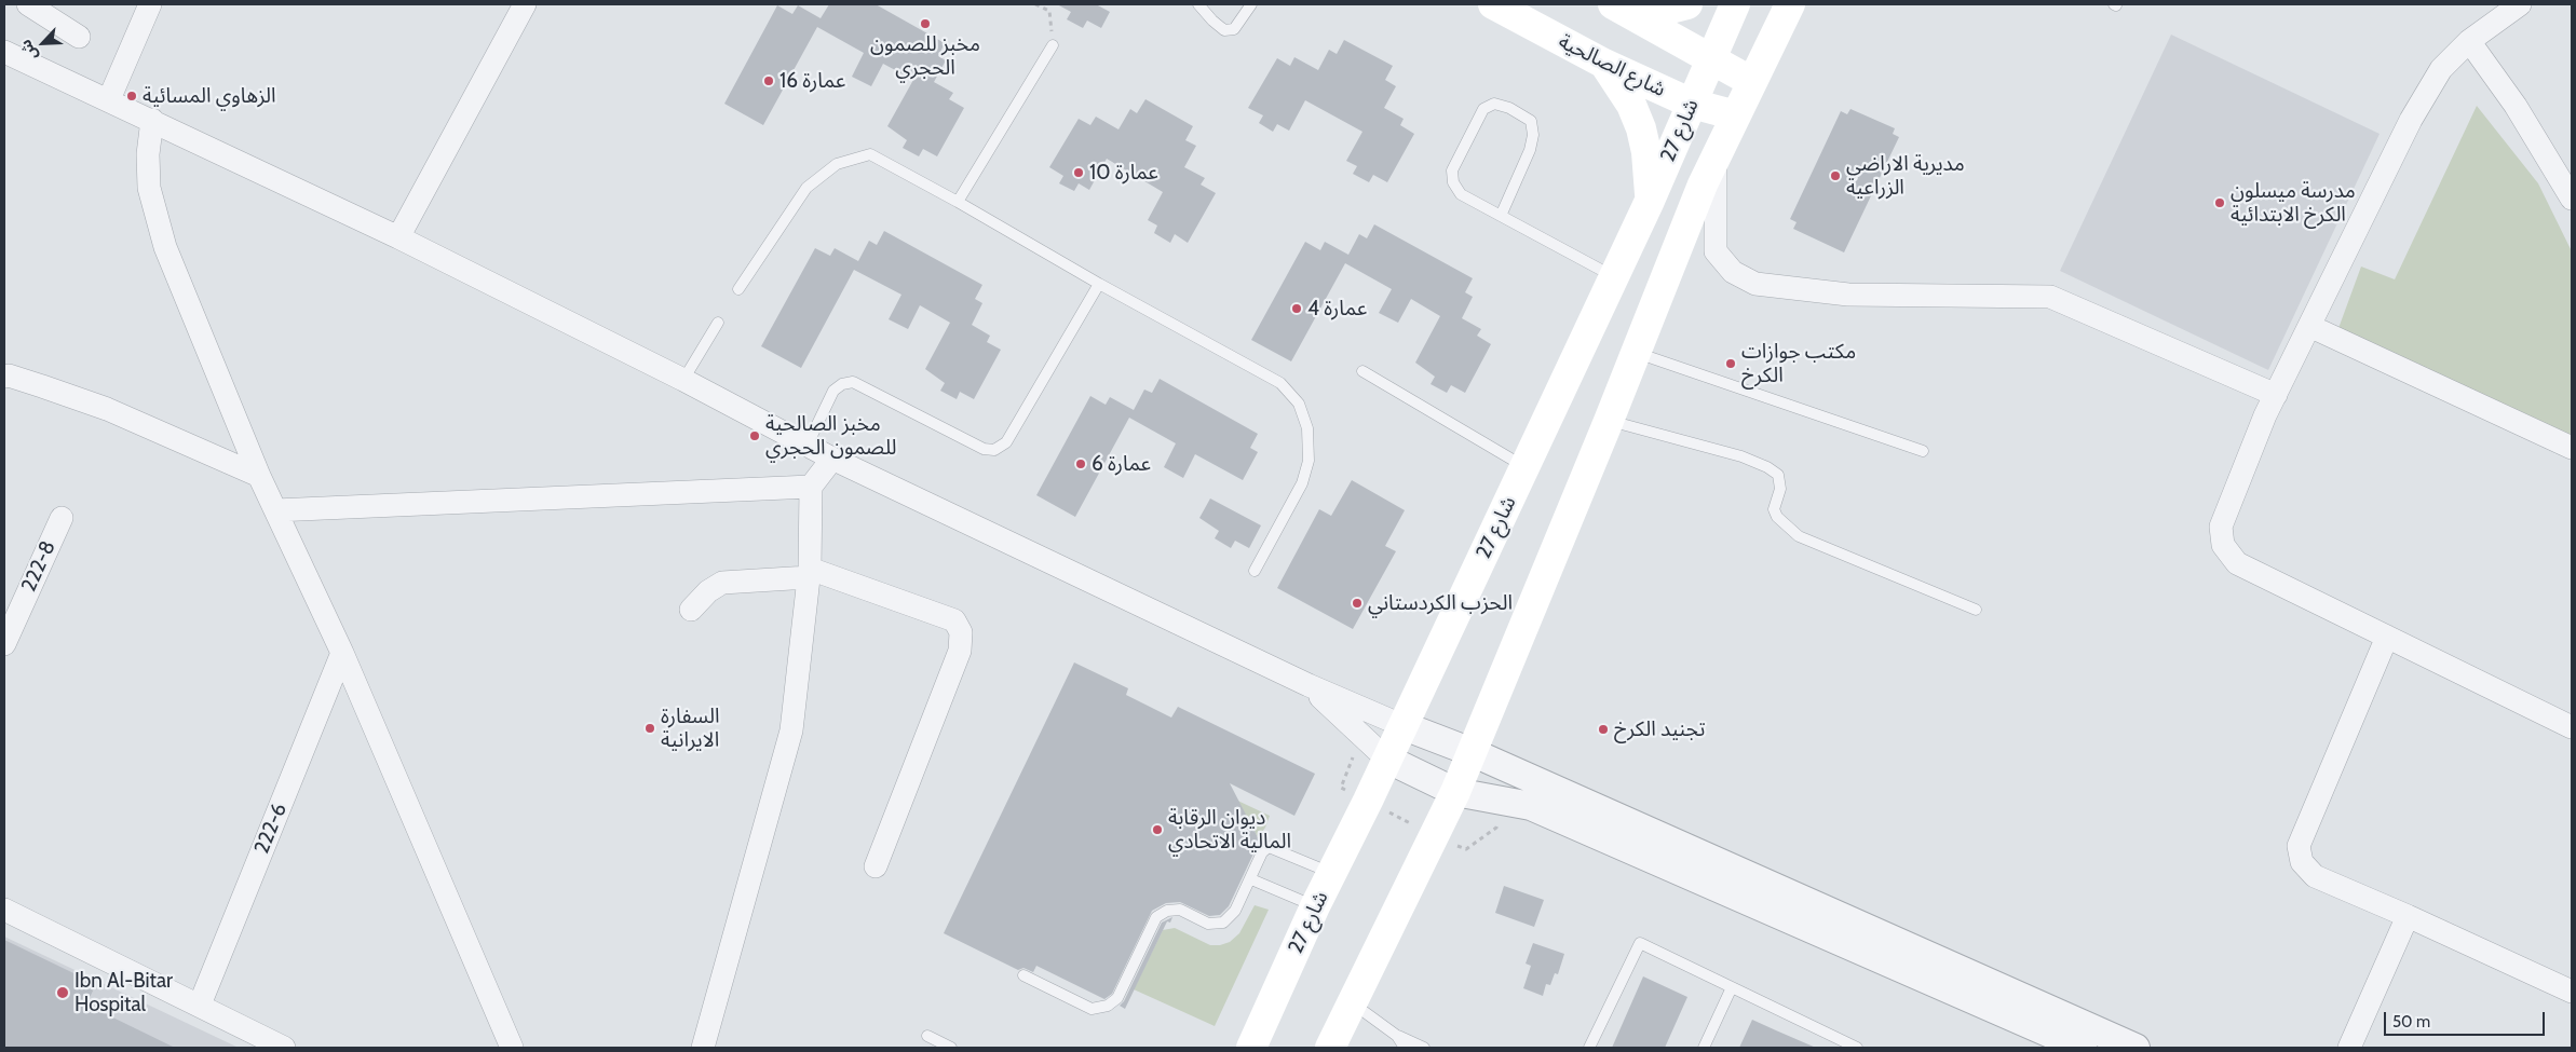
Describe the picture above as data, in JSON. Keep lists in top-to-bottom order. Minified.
{"streets":{"main road":["شارع الصالحية","شارع 27"],"street":["222-8","222-6"]},"crossings":[["شارع الصالحية","شارع 27"]],"places":["مخبز للصمون الحجري","عمارة 16","الزهاوي المسائية","عمارة 10","مديرية الاراضي الزراعية","مدرسة ميسلون الكرخ الابتدائية","عمارة 4","مكتب جوازات الكرخ","مخبز الصالحية للصمون الحجري","عمارة 6","الحزب الكردستاني","السفارة الايرانية","تجنيد الكرخ","ديوان الرقابة المالية الاتحادي","Ibn Al-Bitar Hospital"],"scale_bar":"50 m","north":"bottom left"}
